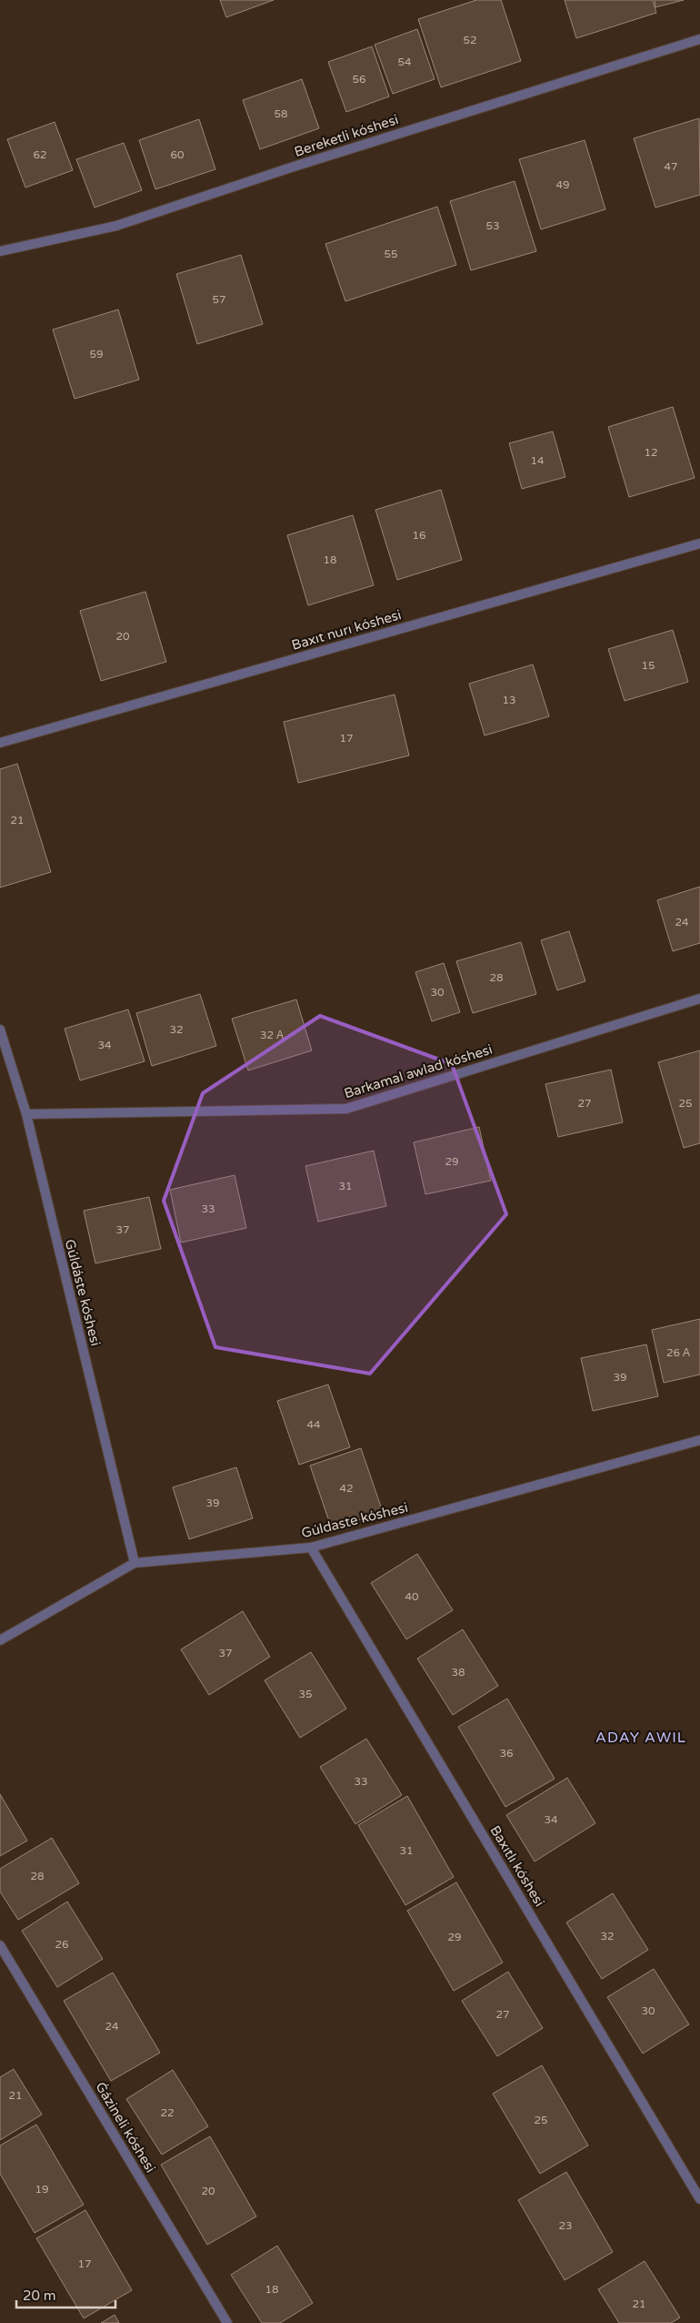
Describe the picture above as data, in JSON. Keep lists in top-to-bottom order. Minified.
{"streets":{"street":["Bereketli kóshesi","Baxıt nurı kóshesi","Barkamal awlad kóshesi","Gúldáste kóshesi","Gúldaste kóshesi","Baxıtlı kóshesi","Ǵázineli kóshesi"]},"crossings":[["Barkamal awlad kóshesi","Gúldáste kóshesi"],["Gúldáste kóshesi","Gúldaste kóshesi"],["Gúldaste kóshesi","Baxıtlı kóshesi"]],"districts":["ADAY AWIL"],"house_numbers":["52","54","56","58","62","60","47","49","53","55","57","59","12","14","16","18","20","15","13","17","21","24","28","30","32","32 А","34","27","25","29","31","33","37","26 А","39","44","42","39","40","37","38","35","36","33","34","31","28","32","29","26","30","27","24","21","22","25","19","20","23","17","18","21"],"scale_bar":"20 m"}
